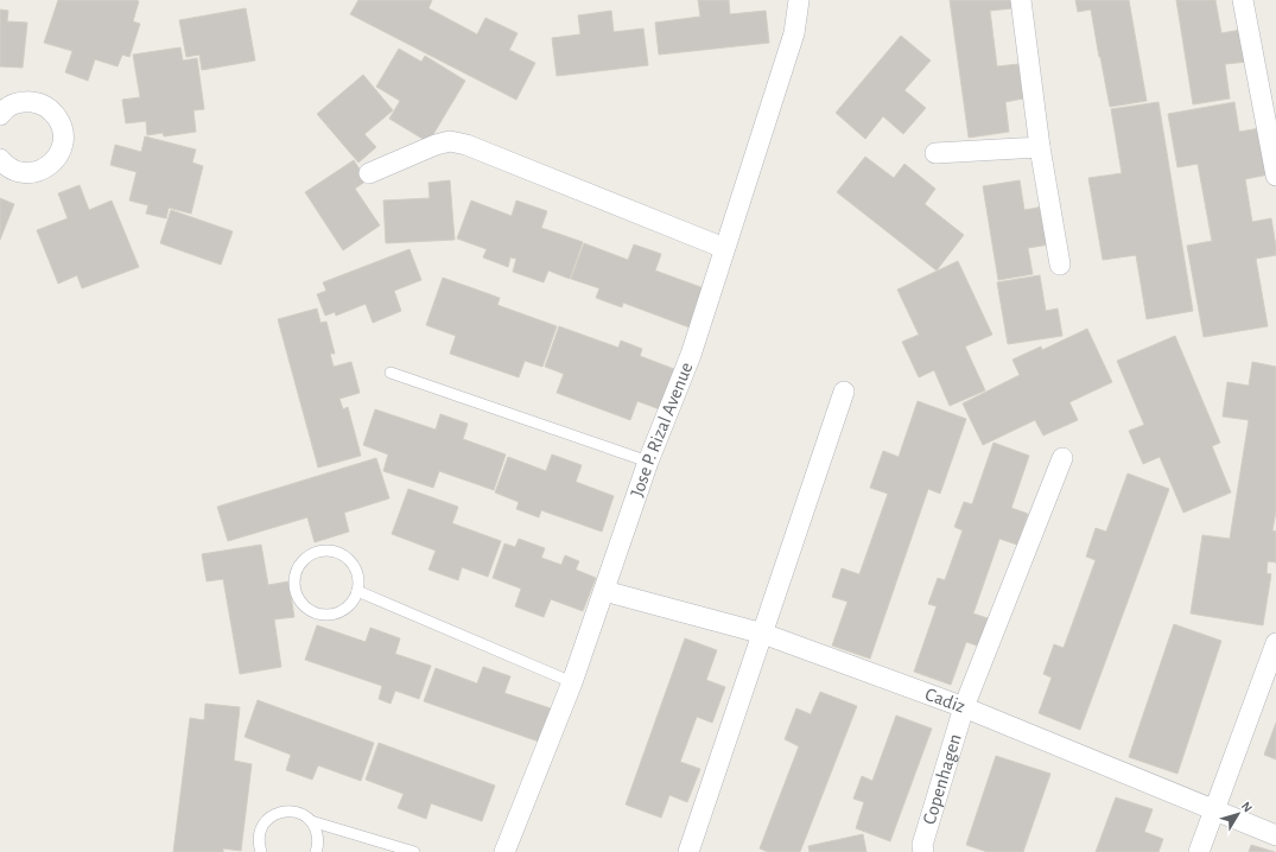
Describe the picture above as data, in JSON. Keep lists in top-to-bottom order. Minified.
{"streets":{"street":["Jose P. Rizal Avenue","Cadiz","Copenhagen"]},"crossings":[["Jose P. Rizal Avenue","Cadiz"],["Cadiz","Copenhagen"]],"north":"top right"}
